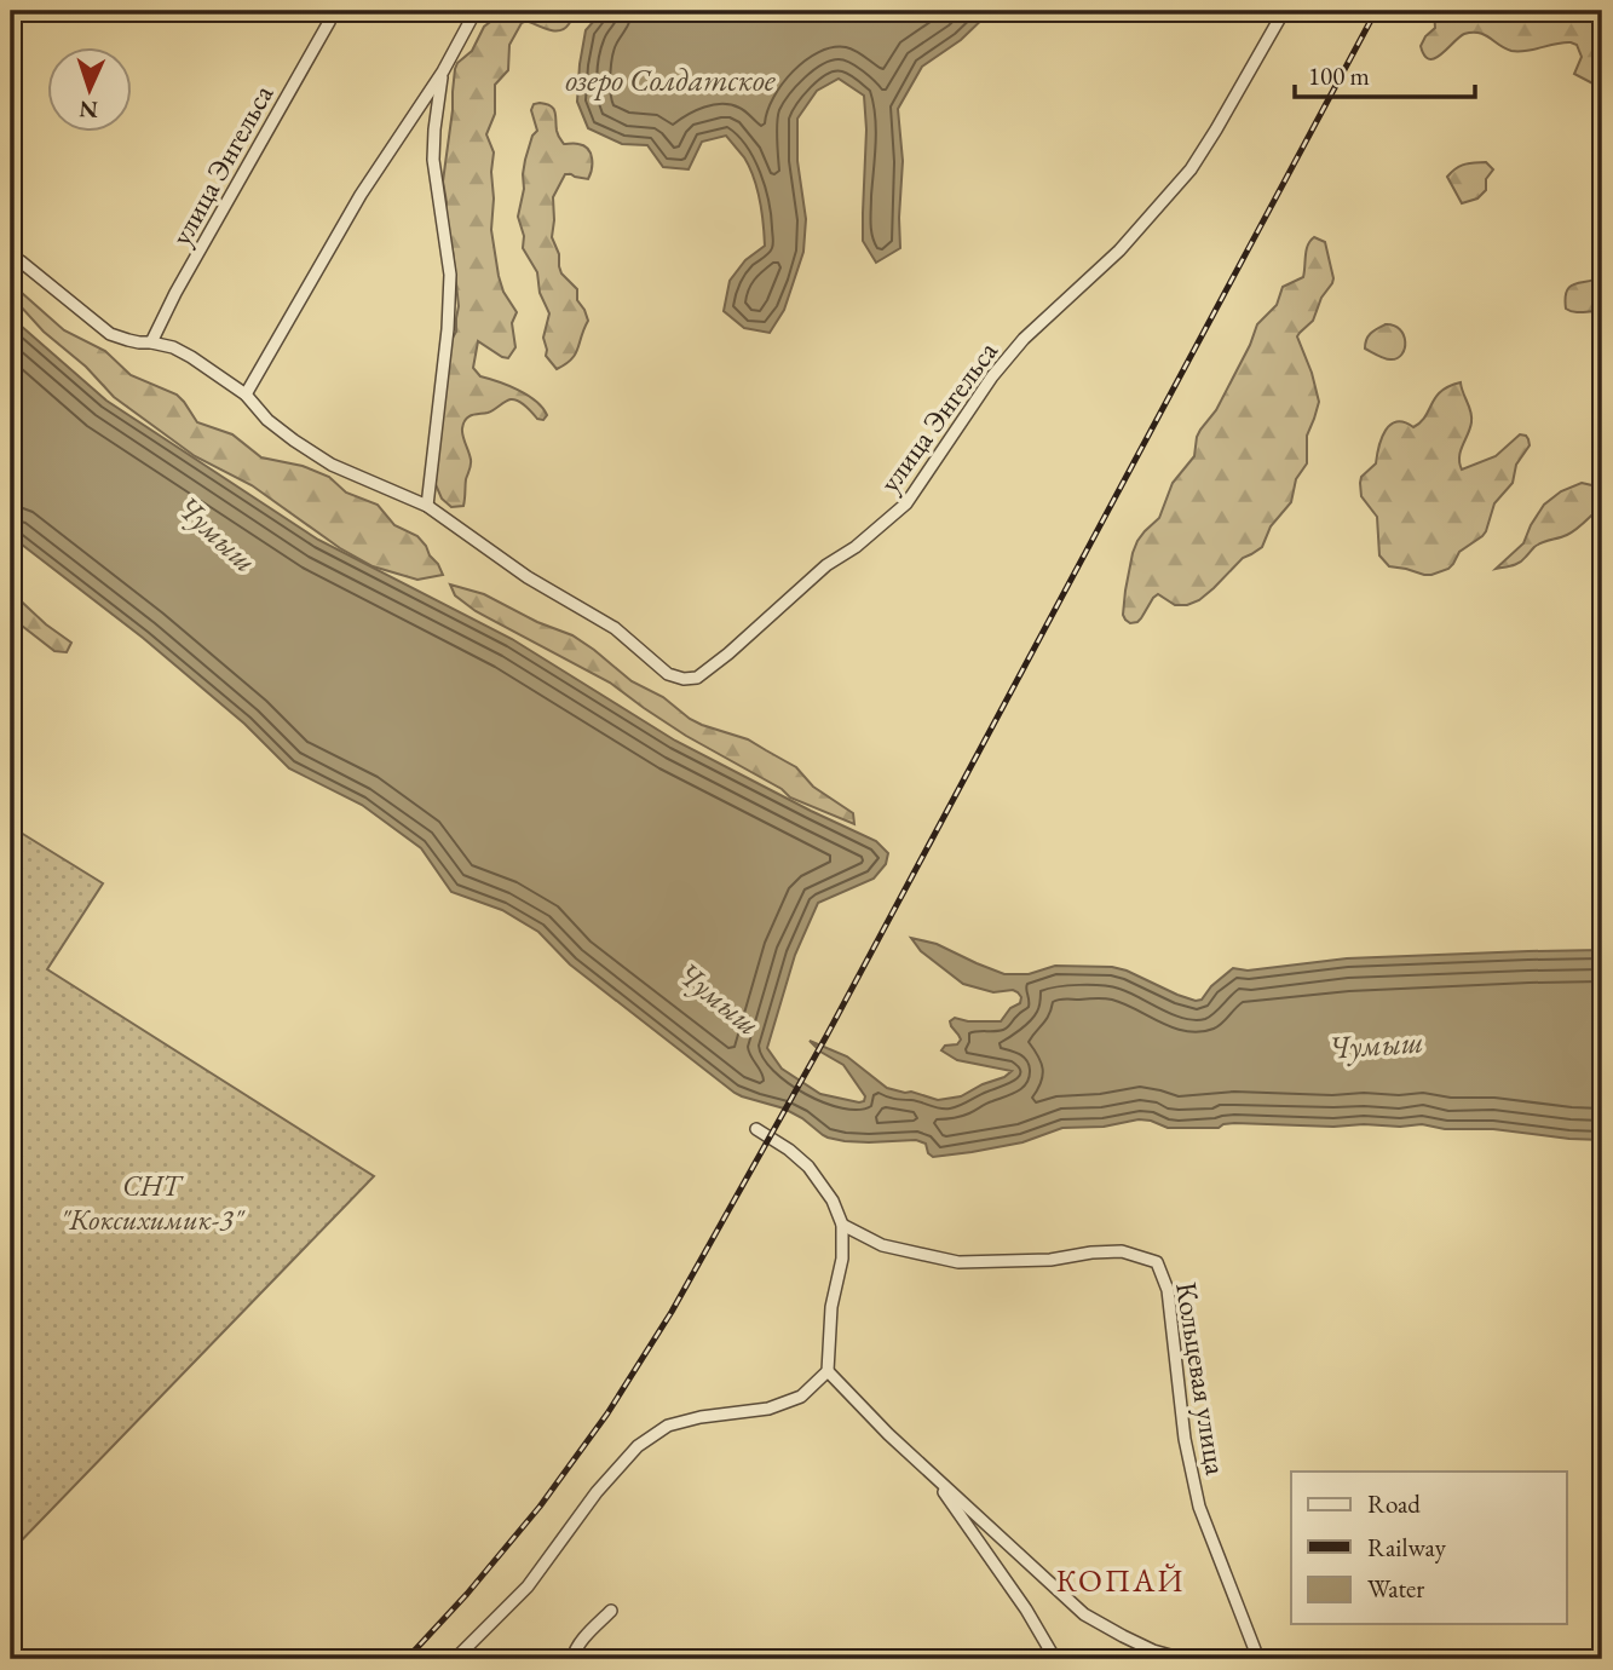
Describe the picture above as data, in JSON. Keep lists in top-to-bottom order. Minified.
{"streets":{"street":["улица Энгельса","Кольцевая улица"]},"districts":["КОПАЙ"],"water":["озеро Солдатское","Чумыш"],"parks":["СНТ \"Коксихимик-3\""],"legend":["Road","Railway","Water"],"scale_bar":"100 m","north":"bottom"}
